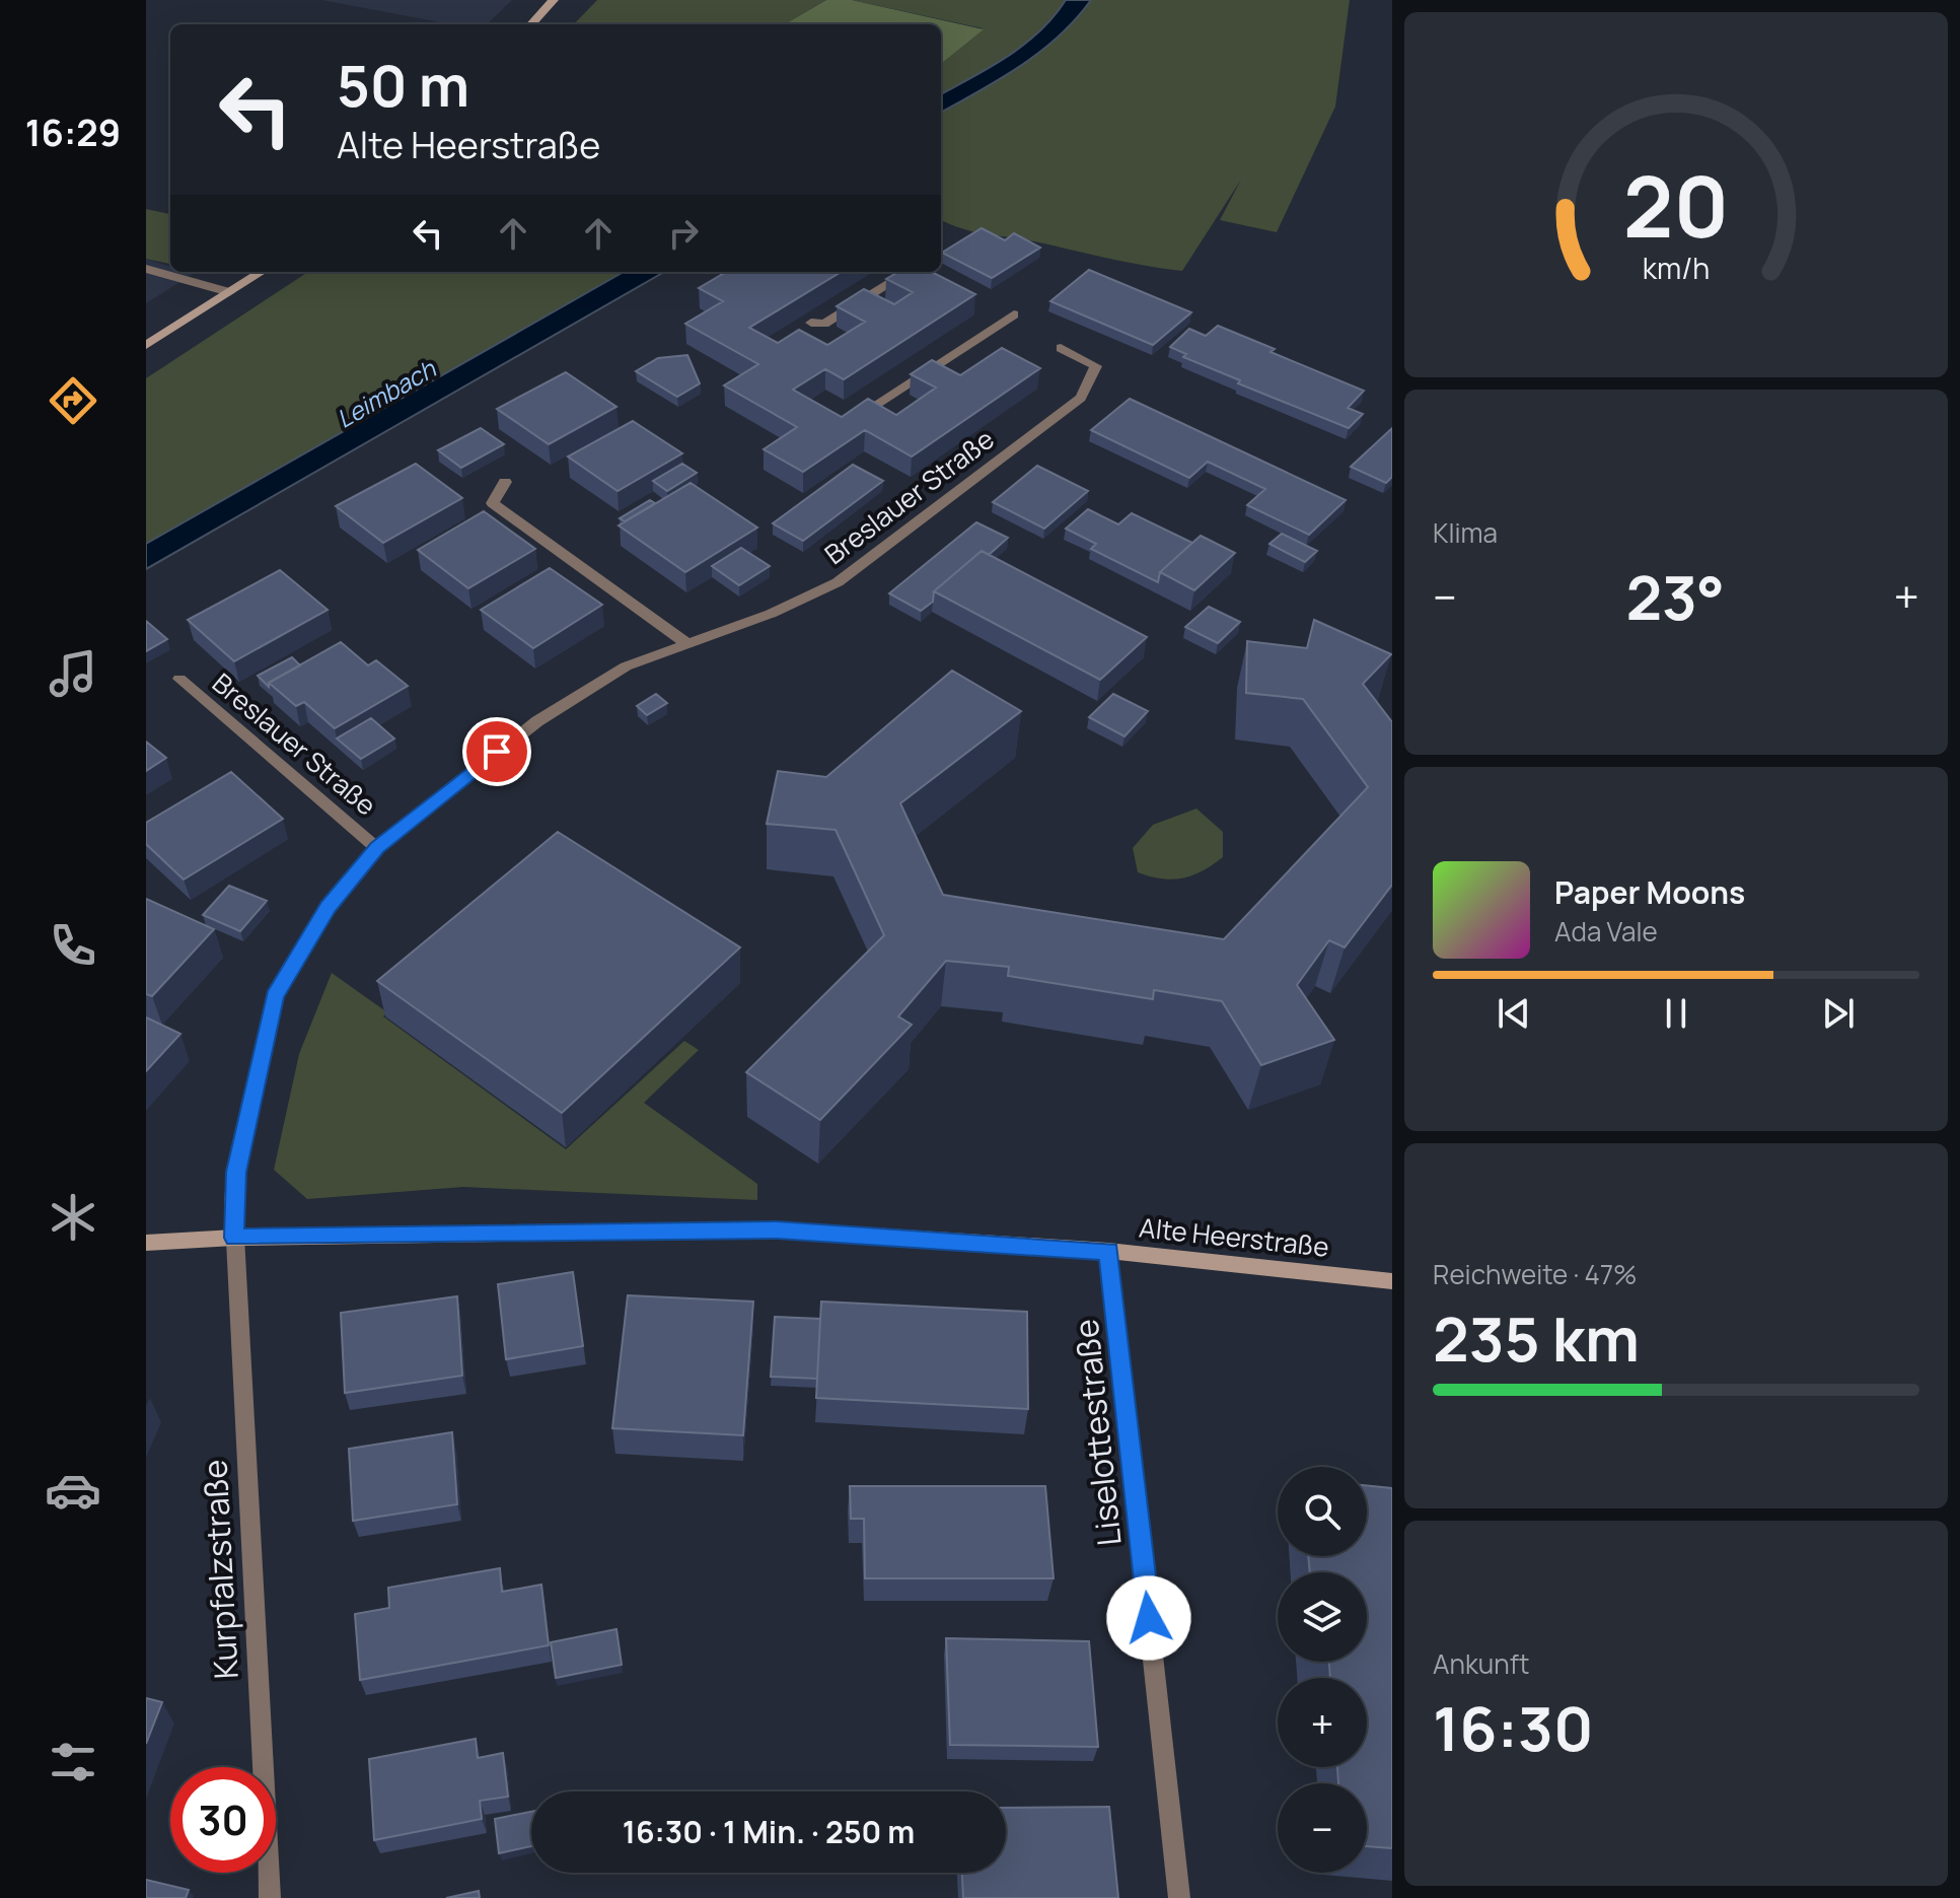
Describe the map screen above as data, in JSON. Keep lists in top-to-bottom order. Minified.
{"streets":{"street":["Breslauer Straße","Alte Heerstraße","Liselottestraße","Kurpfalzstraße"]},"crossings":[["Breslauer Straße","Alte Heerstraße"],["Breslauer Straße","Kurpfalzstraße"],["Alte Heerstraße","Liselottestraße"],["Alte Heerstraße","Kurpfalzstraße"]],"water":["Leimbach"],"page":{"tabs":"16:29","turn":["50 m","Alte Heerstraße"],"tile":["Klima",["Reichweite · 47%","235 km"],["Ankunft","16:30"]],"heat":["−","23°","+"],"song":["Paper Moons","Ada Vale"],"map_buttons":["+","−"],"limit":"30","trip":"16:30 · 1 Min. · 250 m","gauge":["20","km/h"]}}
